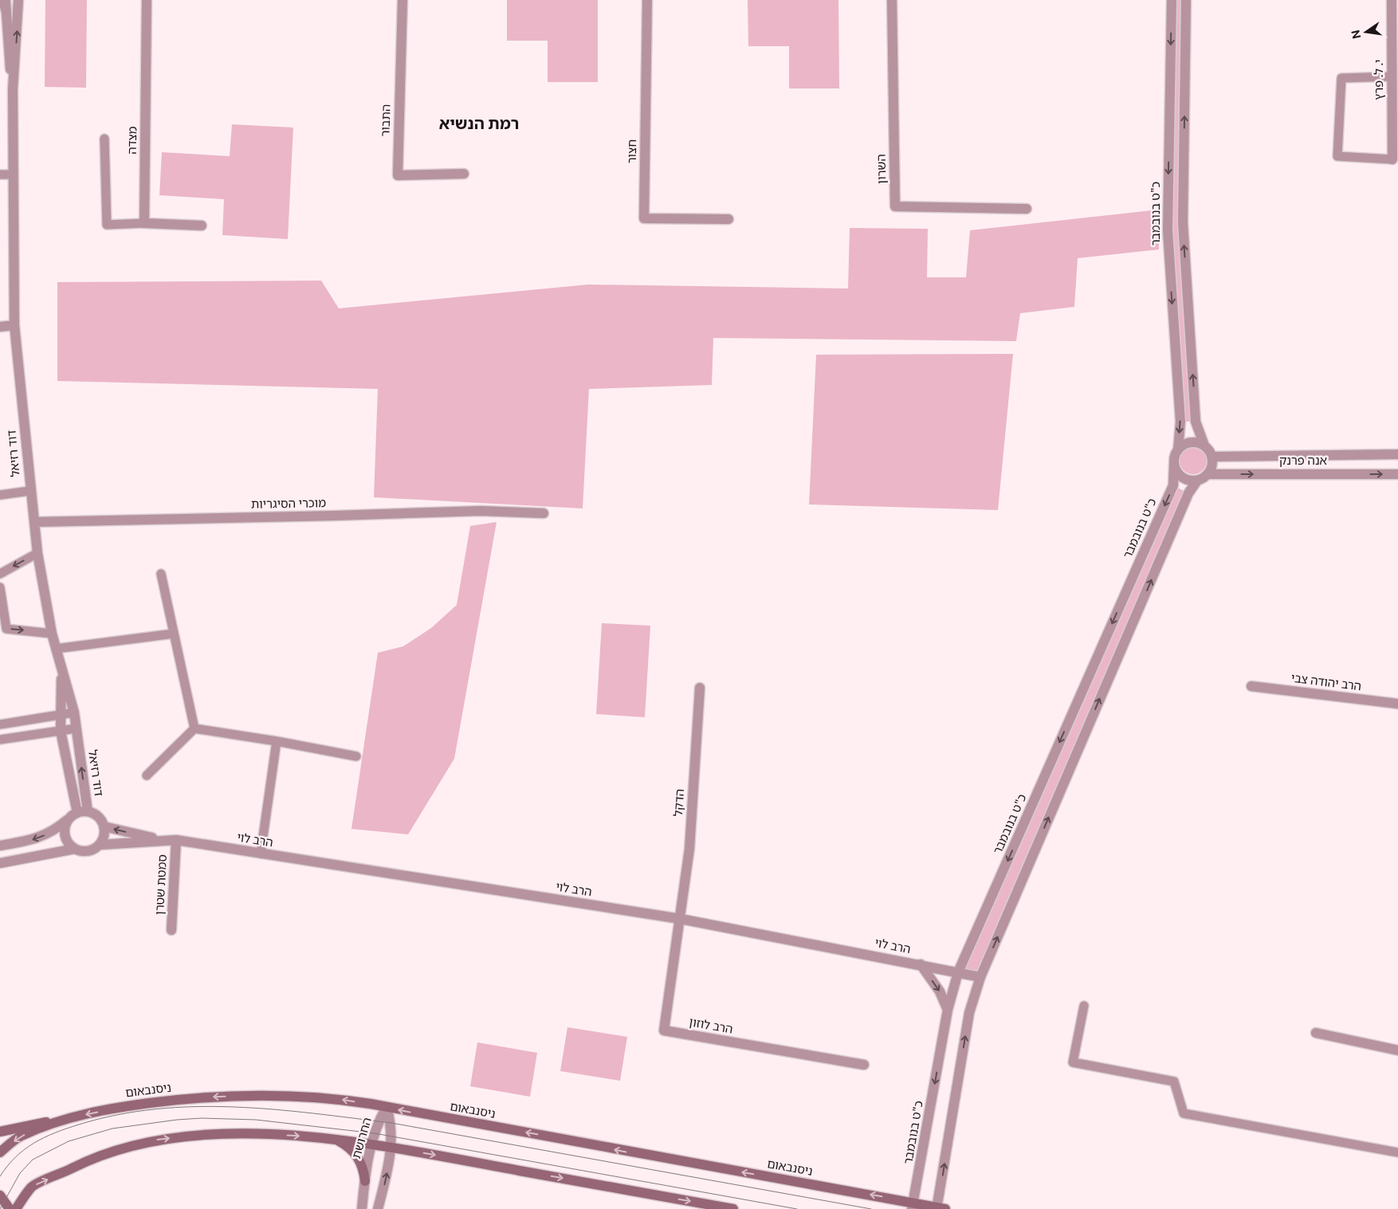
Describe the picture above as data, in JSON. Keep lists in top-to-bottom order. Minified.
{"streets":{"main road":["ניסנבאום"],"street":["י. ל. פרץ","התבור","מצדה","חצור","השרון","כ\"ט בנובמבר","דוד רזיאל","אנה פרנק","מוכרי הסיגריות","הרב יהודה צבי","הדקל","הרב לוי","סמטת שטרן","הרב לוזון","החרושת"]},"crossings":[["כ\"ט בנובמבר","אנה פרנק"],["כ\"ט בנובמבר","הרב לוי"],["כ\"ט בנובמבר","ניסנבאום"],["דוד רזיאל","מוכרי הסיגריות"],["דוד רזיאל","הרב לוי"],["הדקל","הרב לוי"],["הדקל","הרב לוזון"],["הרב לוי","סמטת שטרן"],["הרב לוי","הרב לוזון"],["ניסנבאום","החרושת"]],"districts":["רמת הנשיא"],"north":"left"}
